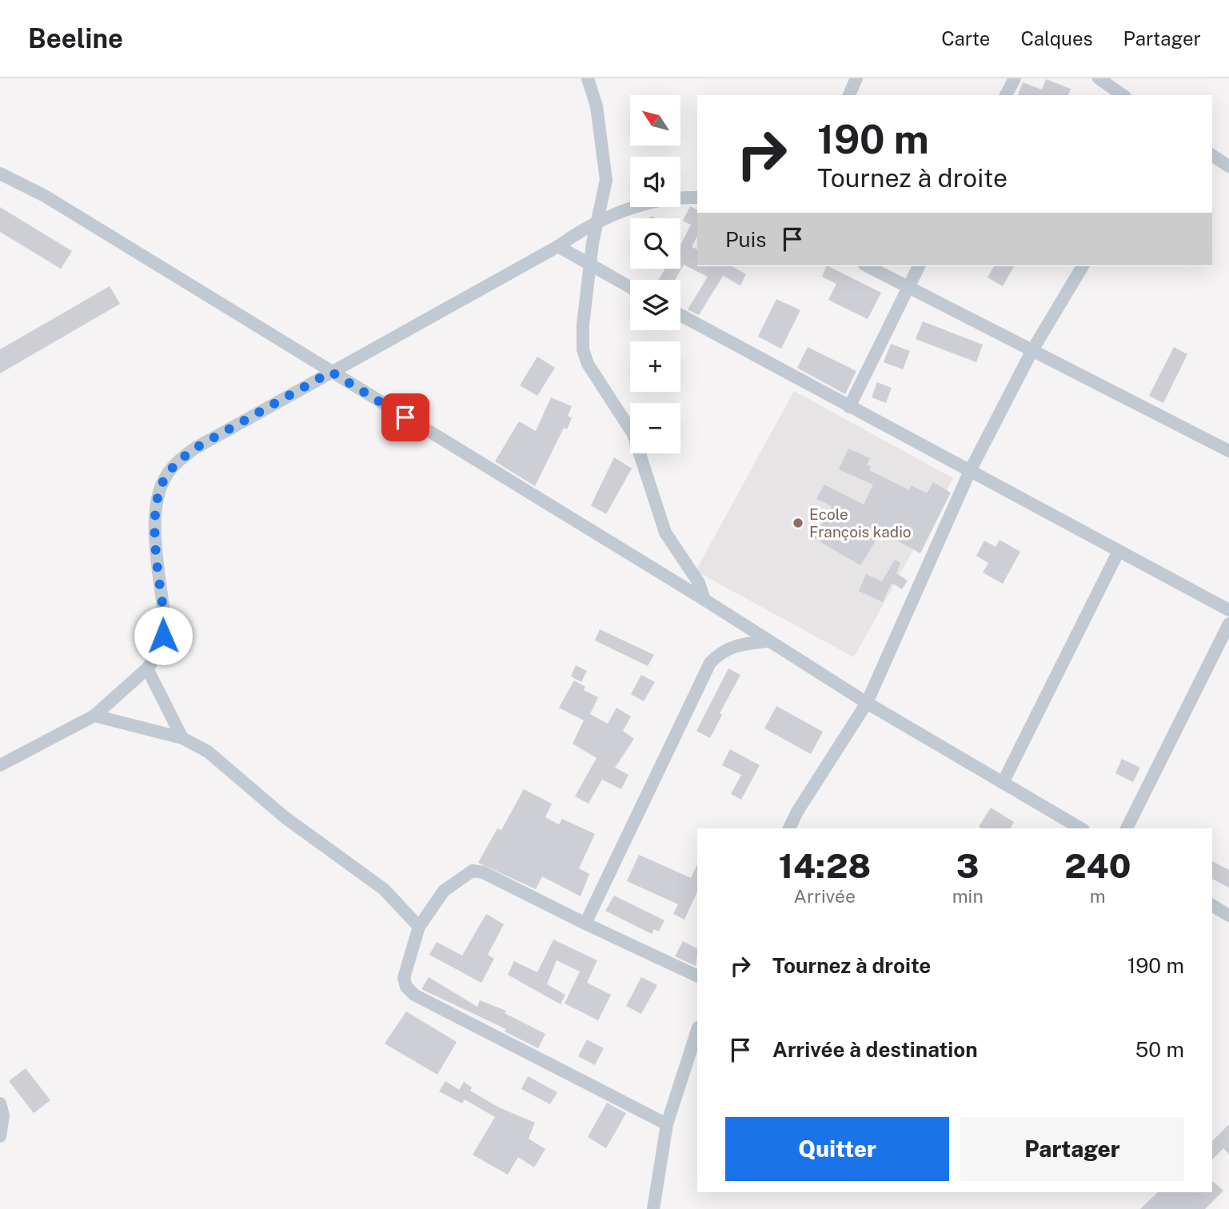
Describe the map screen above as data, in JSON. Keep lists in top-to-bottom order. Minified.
{"places":["Ecole François kadio"],"north":"top left","page":{"header":"Beeline","nav":["Carte","Calques","Partager"],"map_buttons":["+","−"],"turn":["190 m","Tournez à droite"],"then":"Puis","eta":["14:28","Arrivée","3","min","240","m"],"list":[{"name":"Tournez à droite","value":"190 m"},{"name":"Arrivée à destination","value":"50 m"}],"buttons":["Quitter","Partager"]}}
